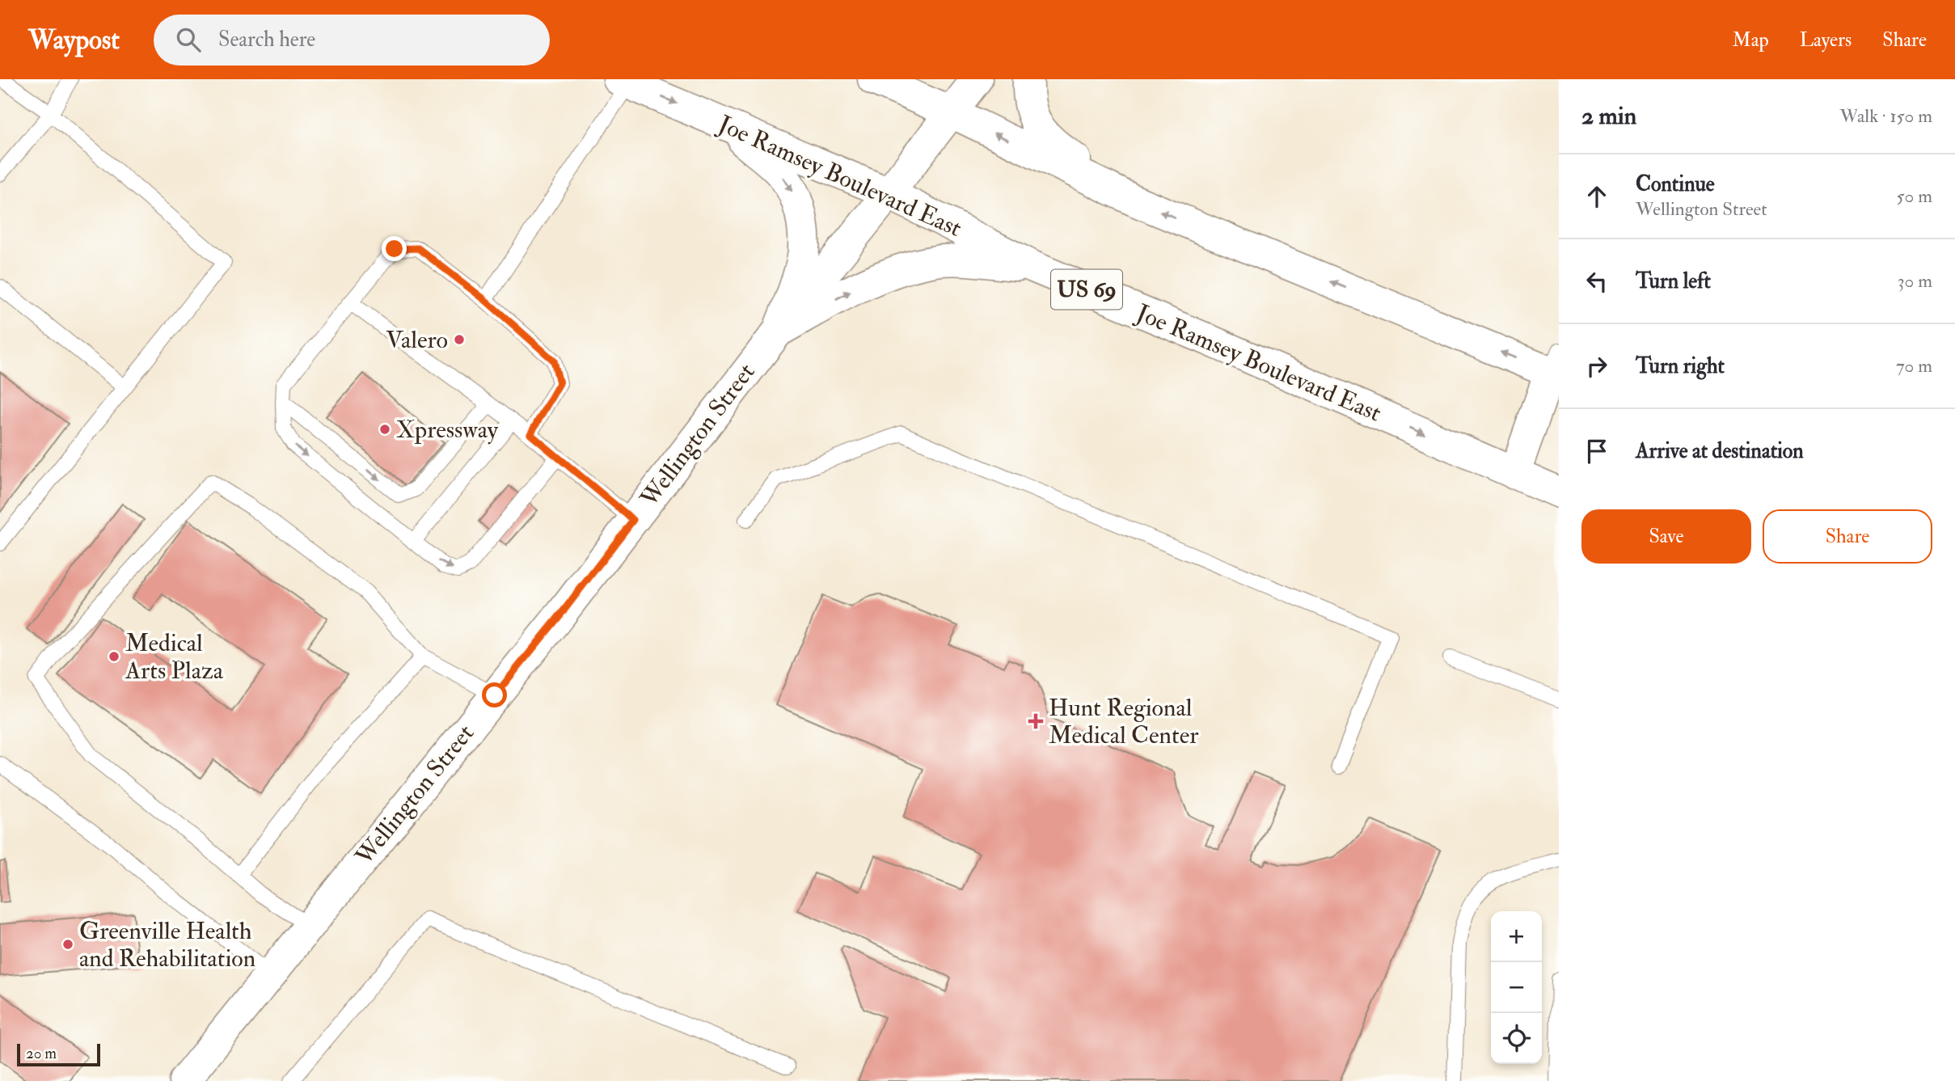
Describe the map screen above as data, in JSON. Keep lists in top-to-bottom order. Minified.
{"streets":{"main road":["Joe Ramsey Boulevard East","US 69","Wellington Street"]},"crossings":[["Joe Ramsey Boulevard East","Wellington Street"]],"places":{"other":["Valero","Xpressway","Medical Arts Plaza","Greenville Health and Rehabilitation"],"health":["Hunt Regional Medical Center"]},"scale_bar":"20 m","page":{"header":"Waypost","search":"Search here","nav":["Map","Layers","Share"],"heading":["2 min","Walk · 150 m"],"list":[["Continue","Wellington Street","50 m"],["Turn left","30 m"],["Turn right","70 m"],"Arrive at destination"],"buttons":["Save","Share"],"map_buttons":["+","−"],"scale":"20 m"}}
